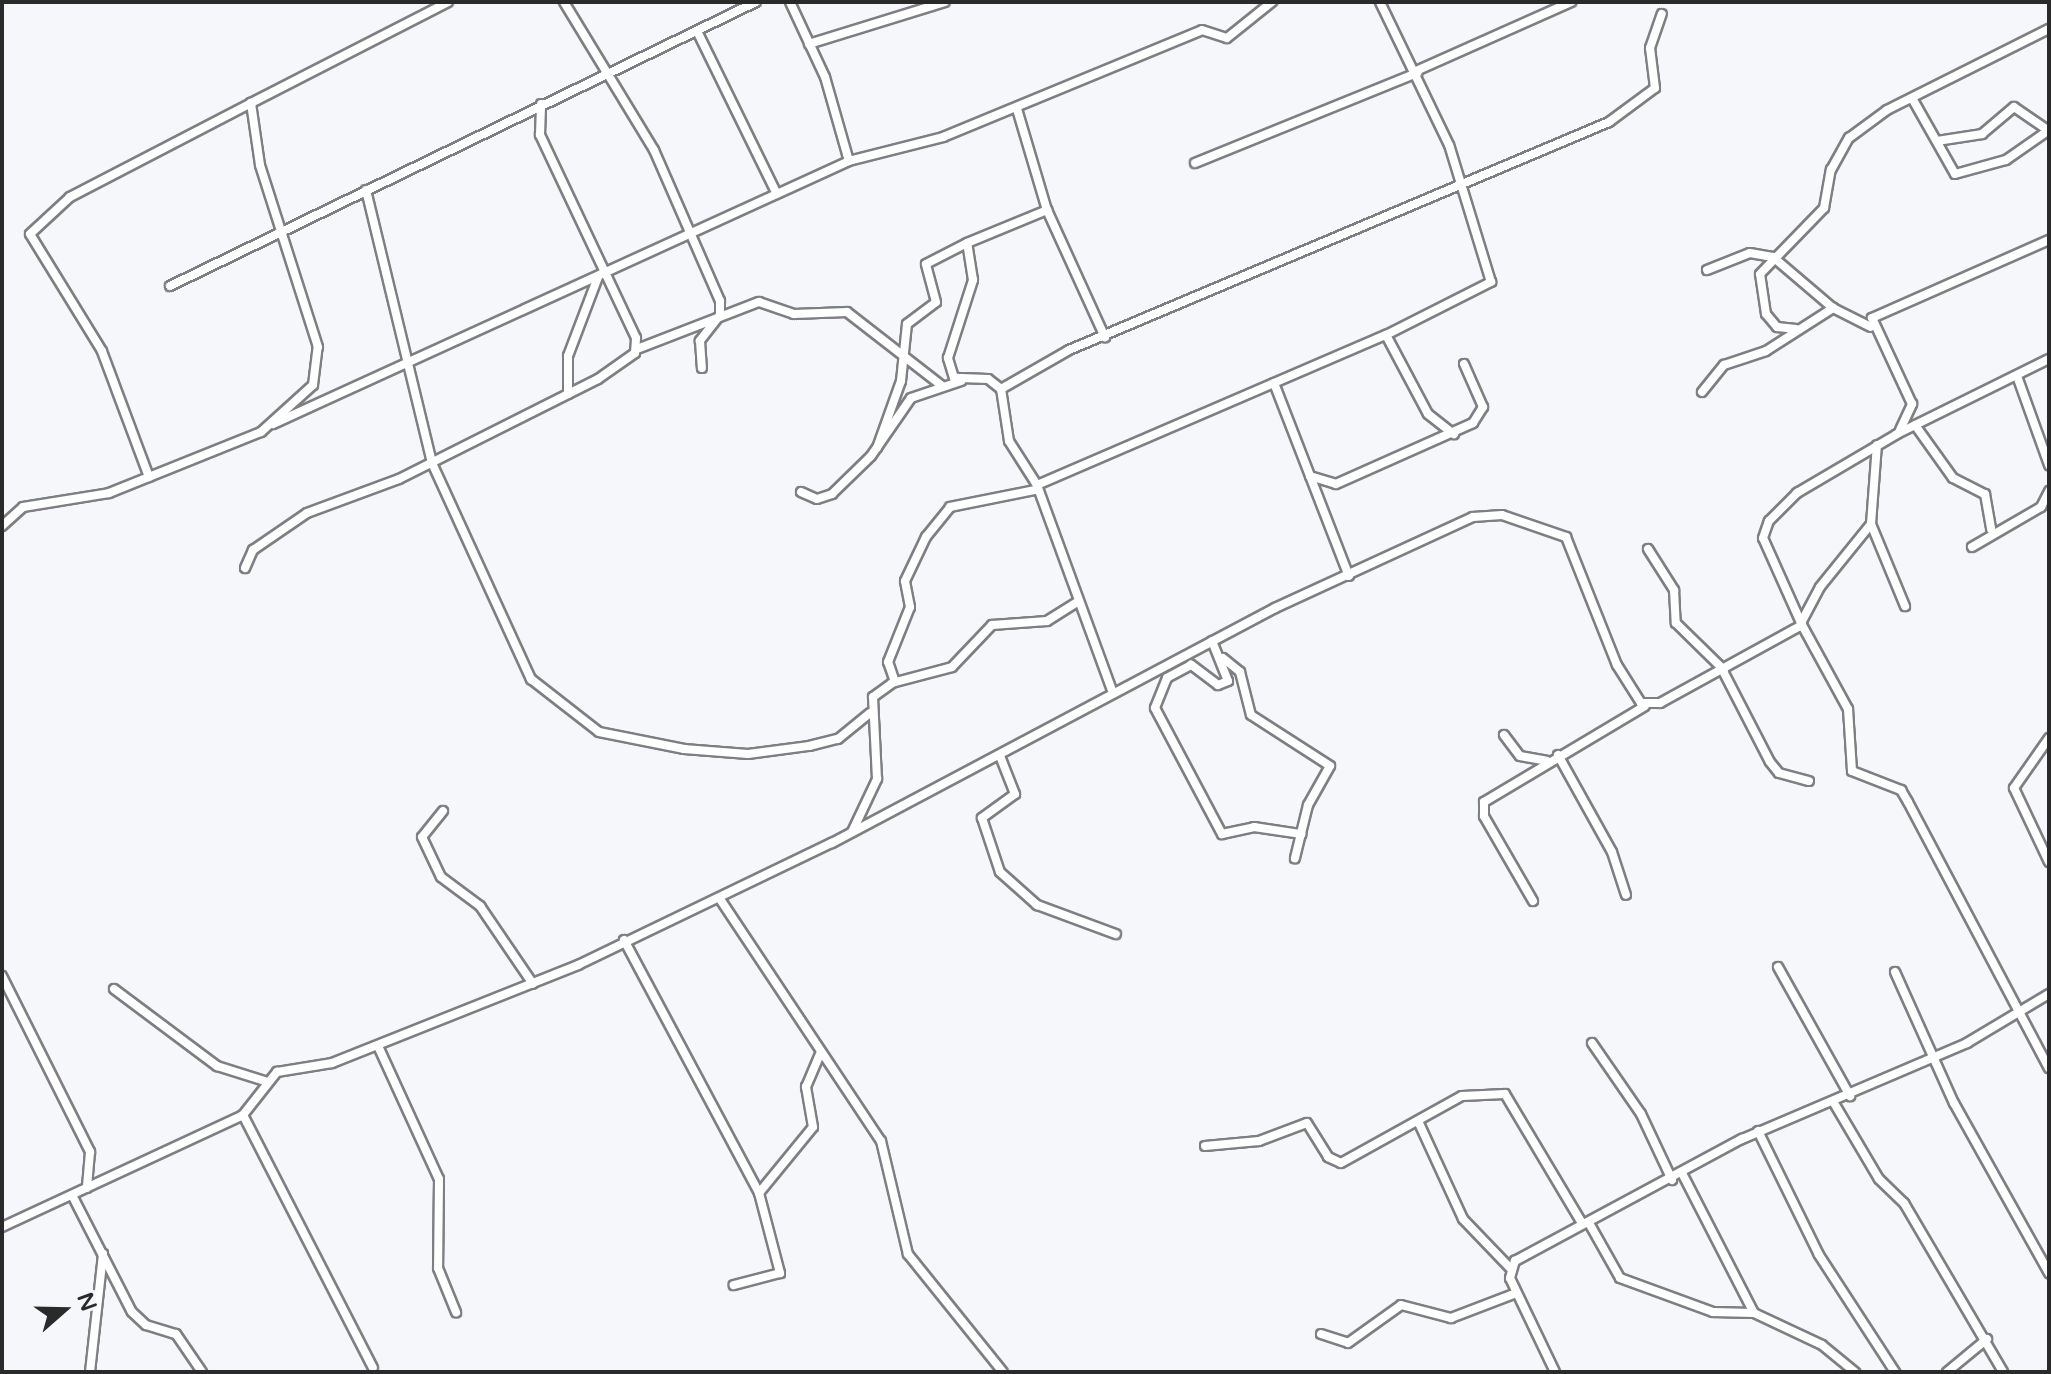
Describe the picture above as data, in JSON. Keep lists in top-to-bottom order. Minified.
{"north":"right"}
